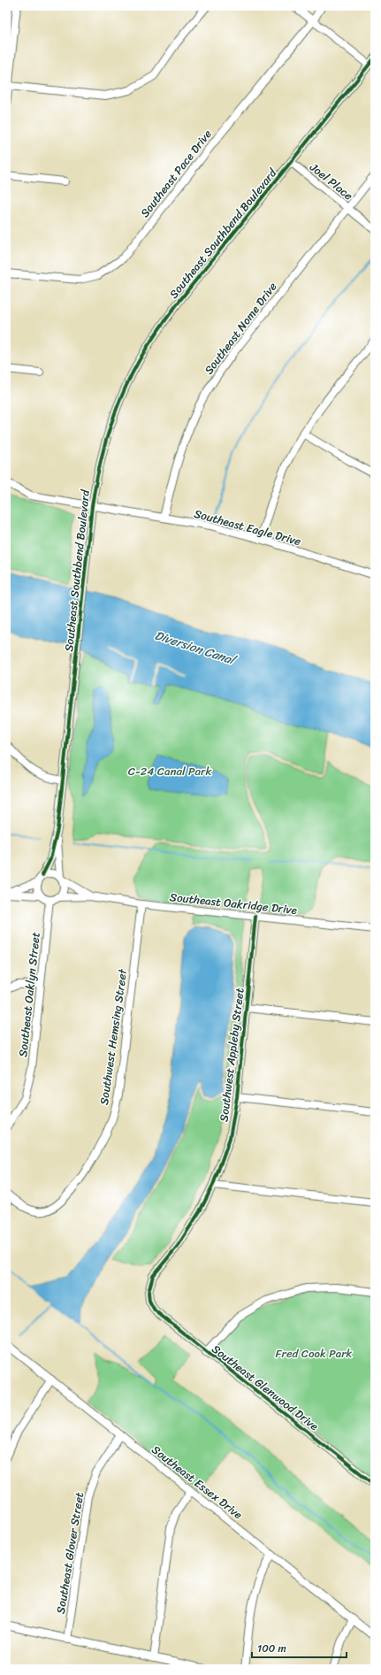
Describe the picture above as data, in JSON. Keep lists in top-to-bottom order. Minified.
{"streets":{"street":["Southeast Pace Drive","Joel Place","Southeast Southbend Boulevard","Southeast Nome Drive","Southeast Eagle Drive","Southeast Oakridge Drive","Southeast Oaklyn Street","Southwest Hemsing Street","Southwest Appleby Street","Southeast Glenwood Drive","Southeast Essex Drive","Southeast Glover Street"]},"crossings":[["Joel Place","Southeast Southbend Boulevard"],["Joel Place","Southeast Nome Drive"],["Southeast Southbend Boulevard","Southeast Eagle Drive"],["Southeast Southbend Boulevard","Southeast Oakridge Drive"],["Southeast Southbend Boulevard","Southeast Oaklyn Street"],["Southeast Nome Drive","Southeast Eagle Drive"],["Southeast Oakridge Drive","Southeast Oaklyn Street"],["Southeast Oakridge Drive","Southwest Hemsing Street"],["Southeast Oakridge Drive","Southwest Appleby Street"],["Southwest Appleby Street","Southeast Glenwood Drive"],["Southeast Essex Drive","Southeast Glover Street"]],"water":["Diversion Canal"],"parks":["C-24 Canal Park","Fred Cook Park"],"scale_bar":"100 m"}
